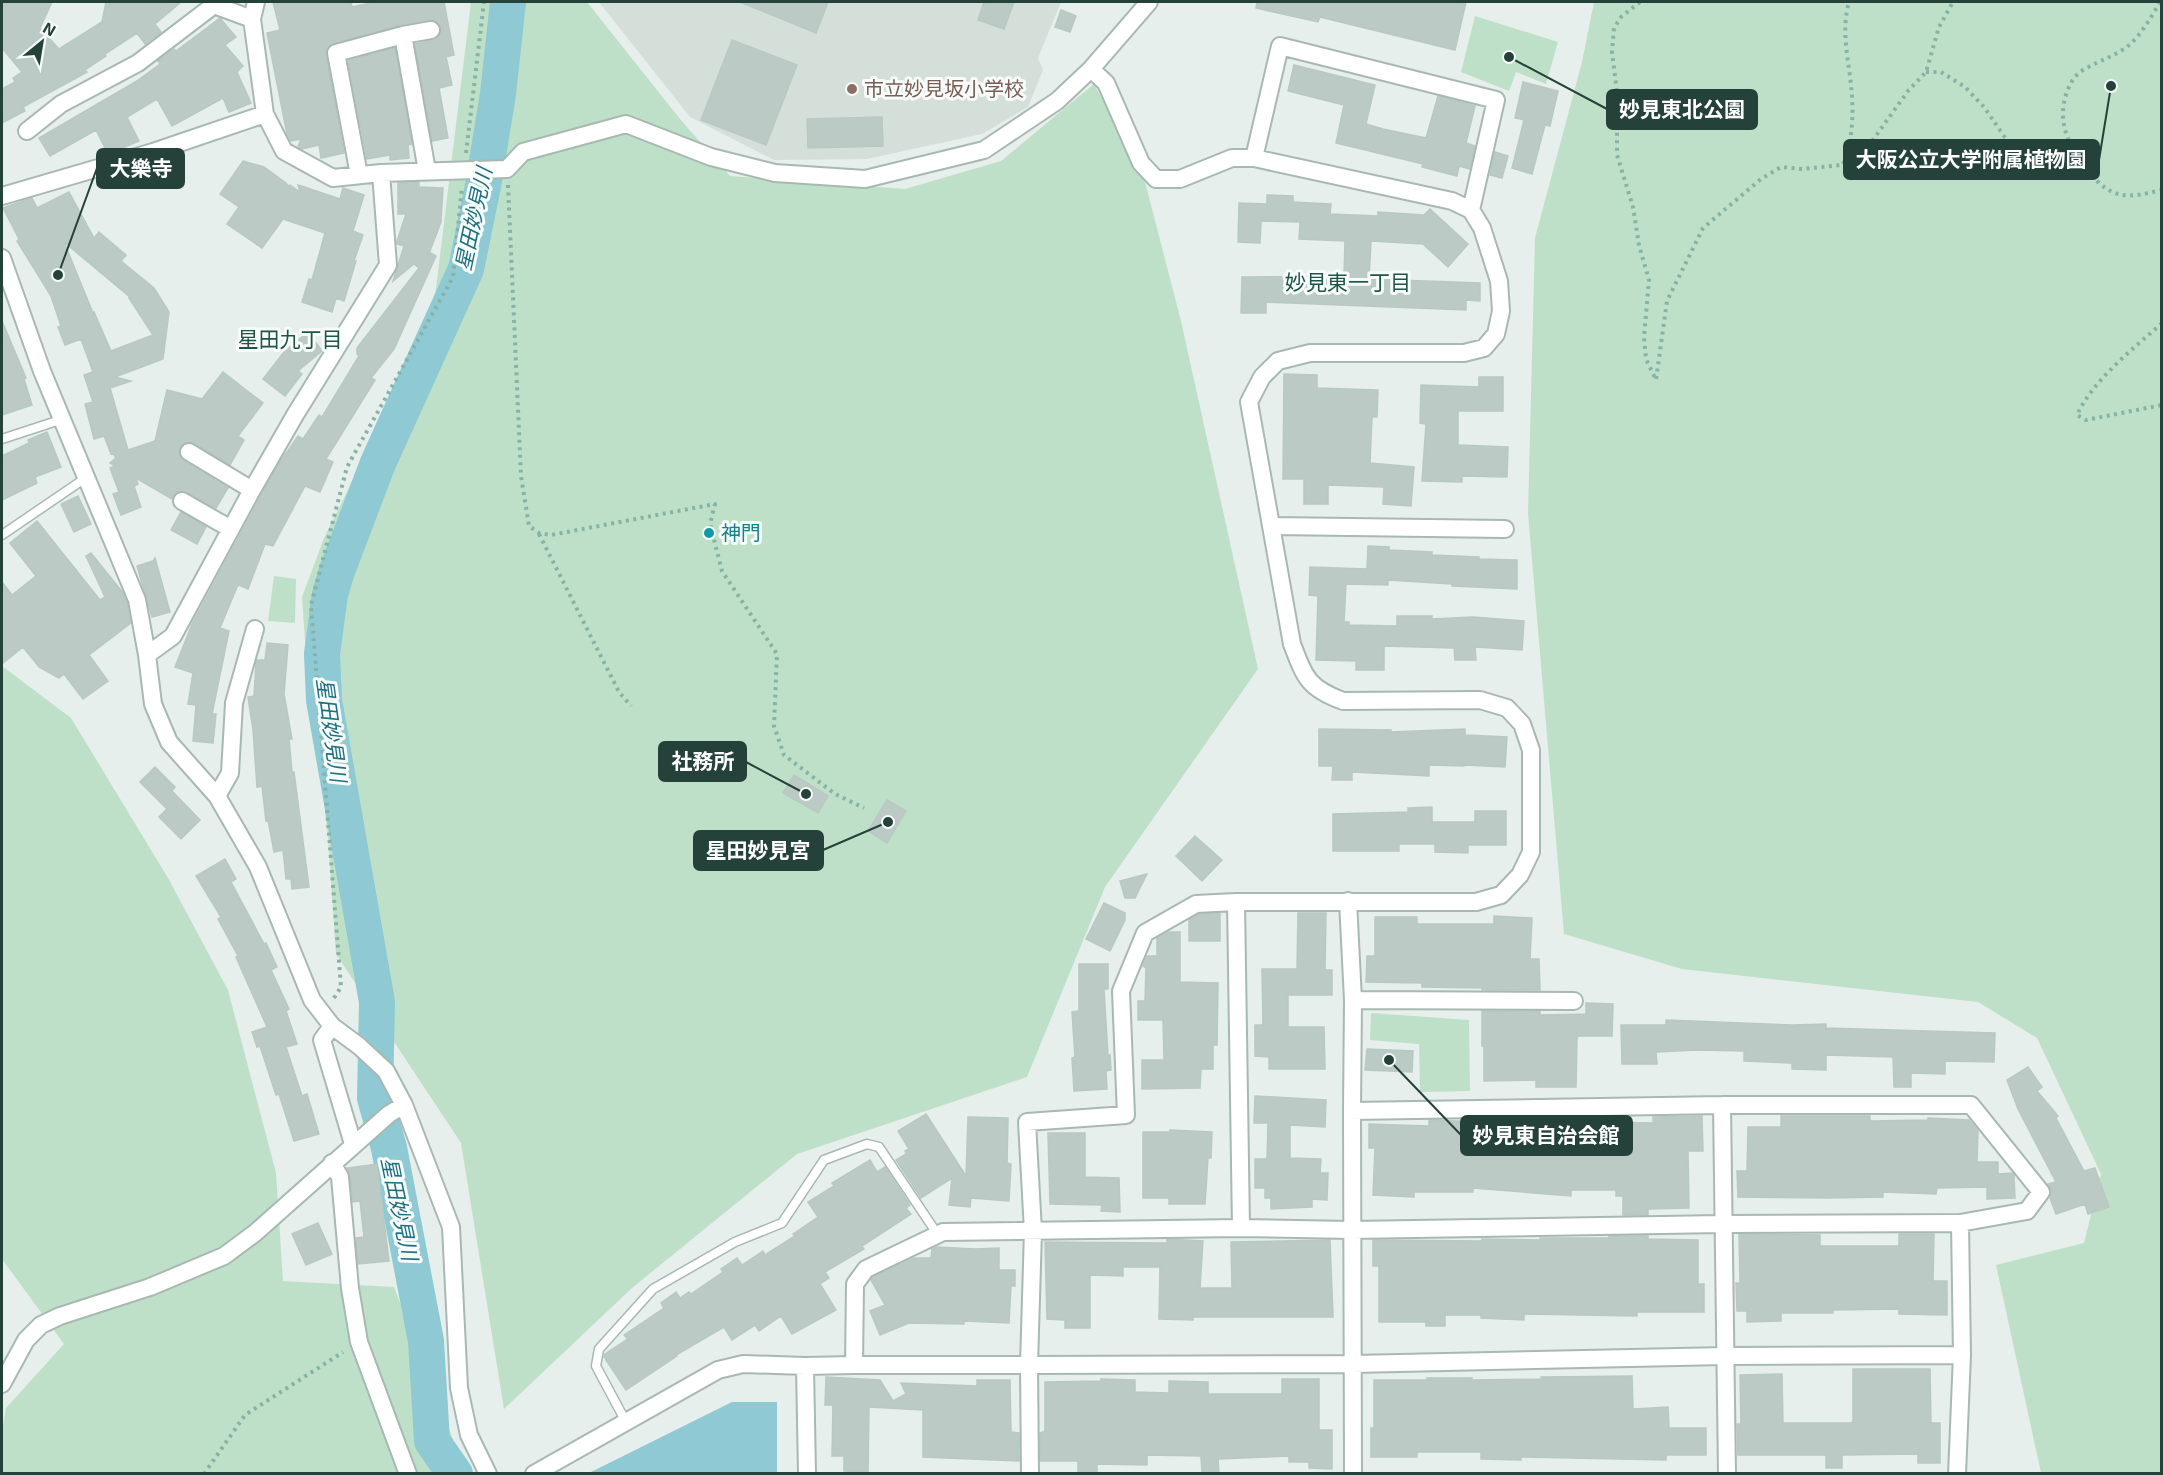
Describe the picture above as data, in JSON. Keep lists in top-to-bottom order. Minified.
{"districts":["妙見東一丁目","星田九丁目"],"water":["星田妙見川"],"places":["妙見東北公園","大阪公立大学附属植物園","市立妙見坂小学校","大樂寺","神門","社務所","星田妙見宮","妙見東自治会館"],"north":"top right"}
